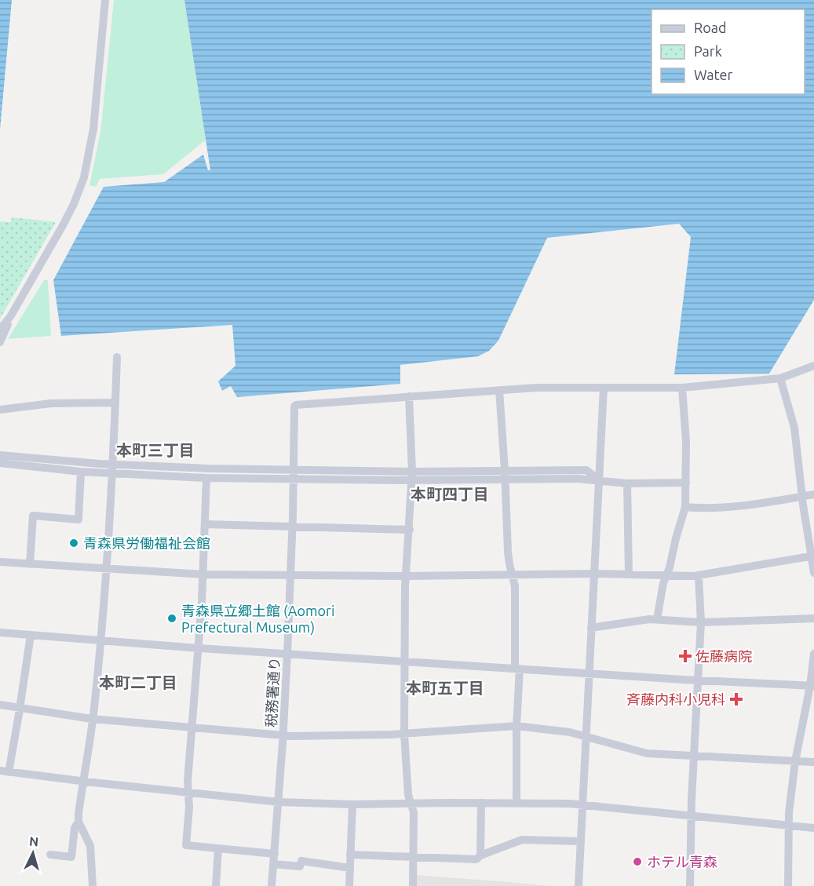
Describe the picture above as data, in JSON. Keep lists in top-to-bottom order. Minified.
{"streets":{"street":["税務署通り"]},"districts":["本町三丁目","本町四丁目","本町二丁目","本町五丁目"],"places":{"other":["青森県労働福祉会館","青森県立郷土館 (Aomori Prefectural Museum)","ホテル青森"],"health":["佐藤病院","斉藤内科小児科"]},"legend":["Road","Park","Water"],"north":"top"}
